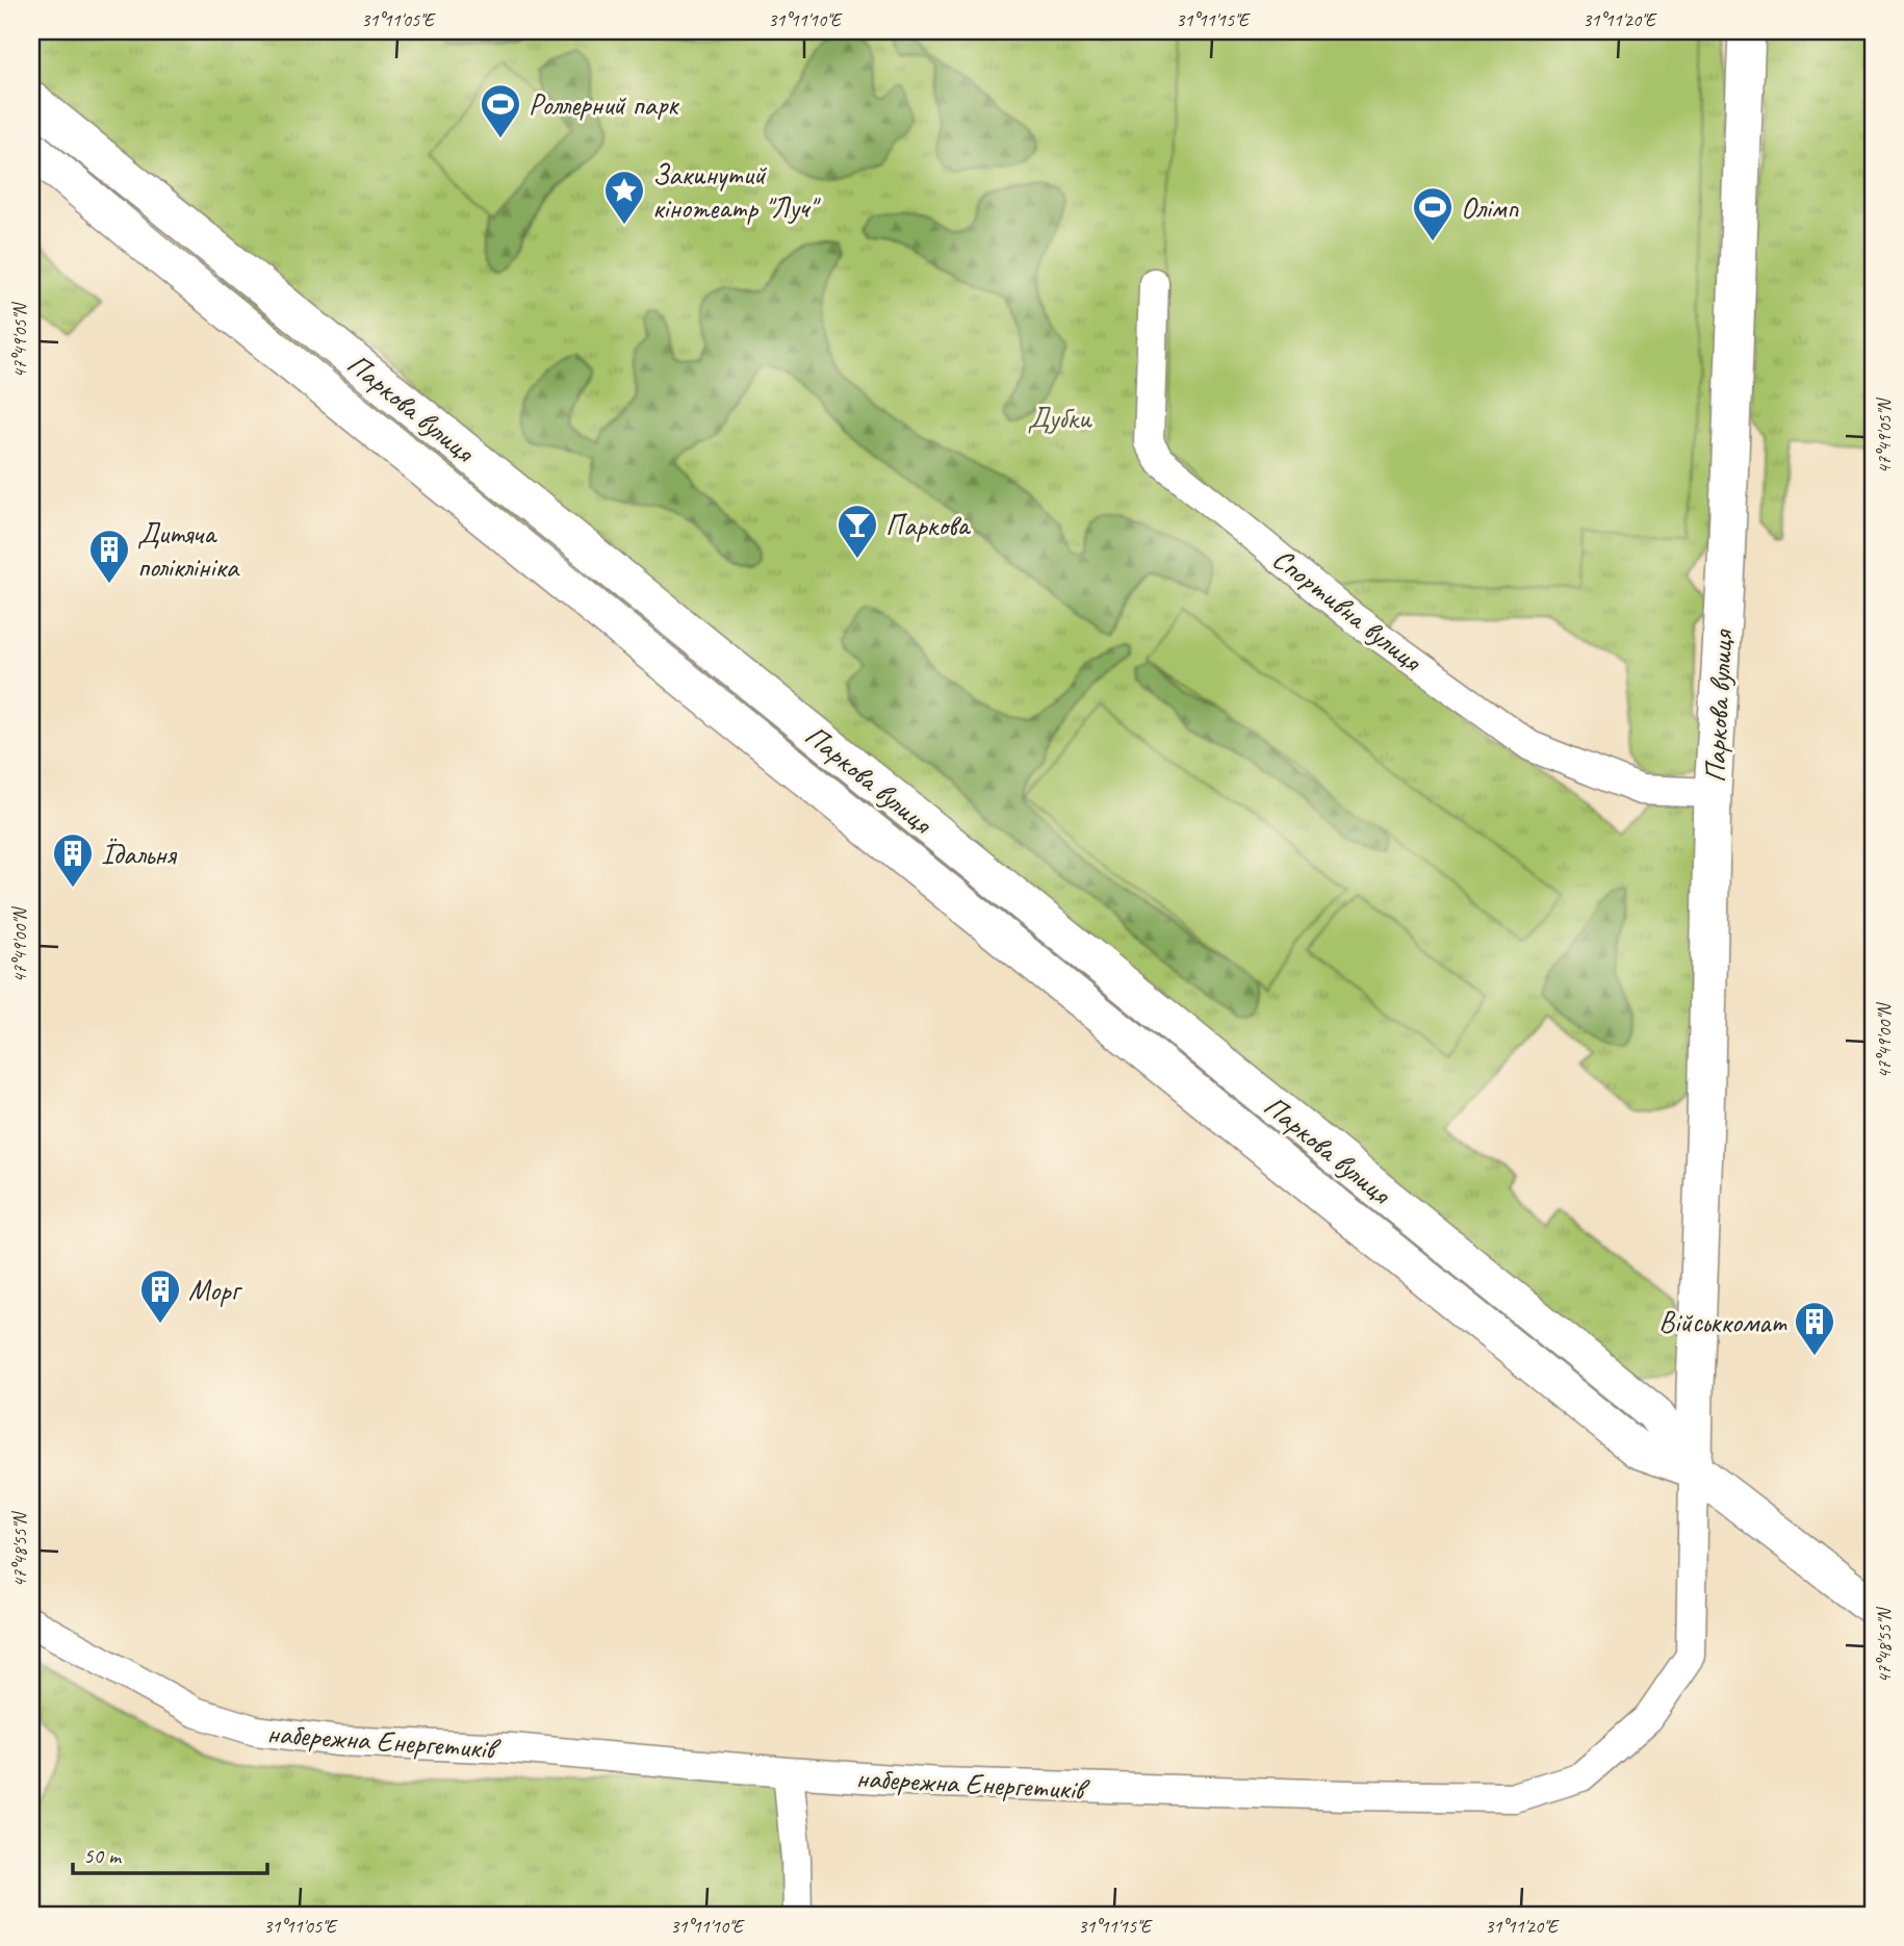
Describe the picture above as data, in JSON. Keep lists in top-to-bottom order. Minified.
{"streets":{"street":["Паркова вулиця","Спортивна вулиця","набережна Енергетиків"]},"crossings":[["Паркова вулиця","Спортивна вулиця"],["Паркова вулиця","набережна Енергетиків"]],"parks":["Дубки"],"places":{"sports":["Роллерний парк","Олімп"],"place":["Закинутий кінотеатр \"Луч\""],"bar":["Паркова"],"building":["Дитяча поліклініка","Їдальня","Морг","Військкомат"]},"scale_bar":"50 m","coordinates":["31°11'05\"E","31°11'10\"E","31°11'15\"E","31°11'20\"E","47°49'05\"N","47°49'00\"N","47°48'55\"N"]}
